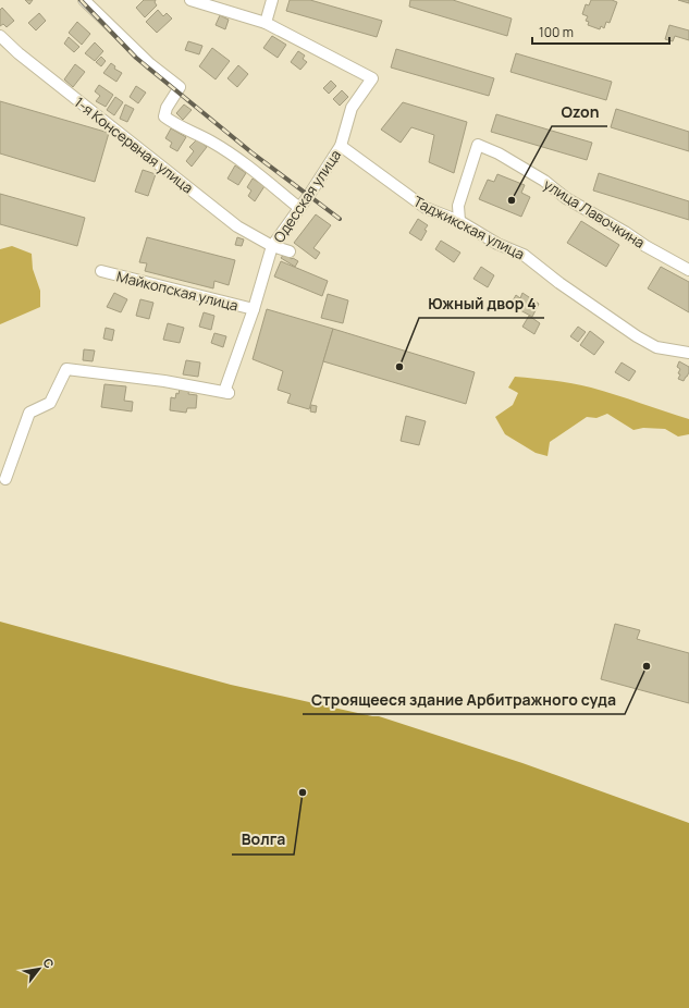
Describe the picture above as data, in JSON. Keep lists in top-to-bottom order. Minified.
{"streets":{"street":["1-я Консервная улица","Одесская улица","улица Лавочкина","Таджикская улица","Майкопская улица"]},"crossings":[["1-я Консервная улица","Одесская улица"],["Одесская улица","Таджикская улица"],["Одесская улица","Майкопская улица"],["улица Лавочкина","Таджикская улица"]],"places":["Ozon","Южный двор 4","Строящееся здание Арбитражного суда","Волга"],"scale_bar":"100 m","north":"top right"}
